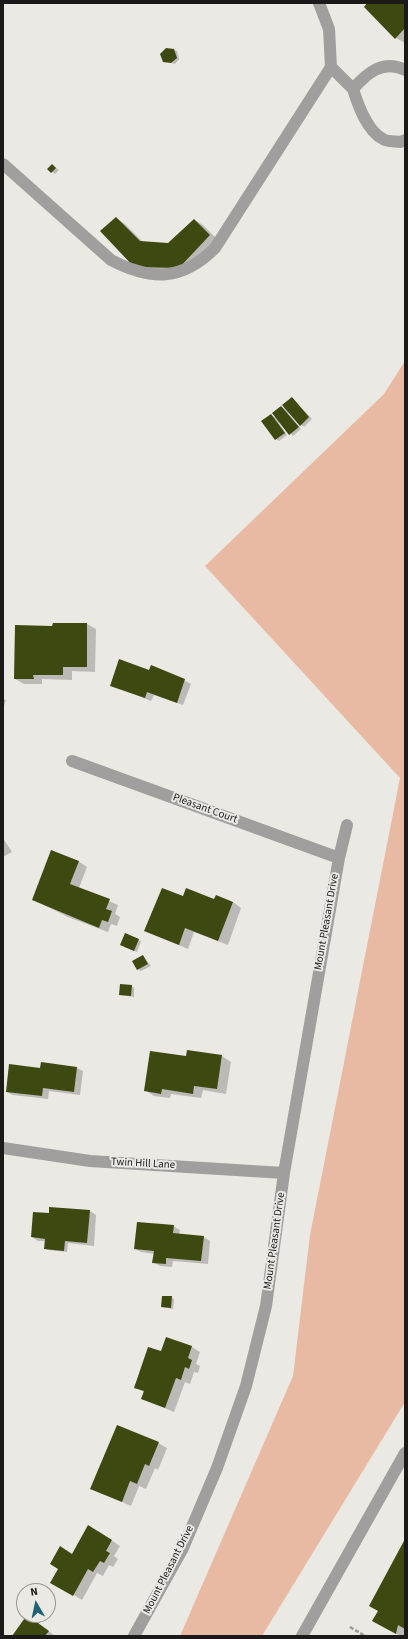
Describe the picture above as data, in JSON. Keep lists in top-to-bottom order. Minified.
{"streets":{"street":["Pleasant Court","Mount Pleasant Drive","Twin Hill Lane"]},"crossings":[["Pleasant Court","Mount Pleasant Drive"],["Mount Pleasant Drive","Twin Hill Lane"]],"north":"top"}
